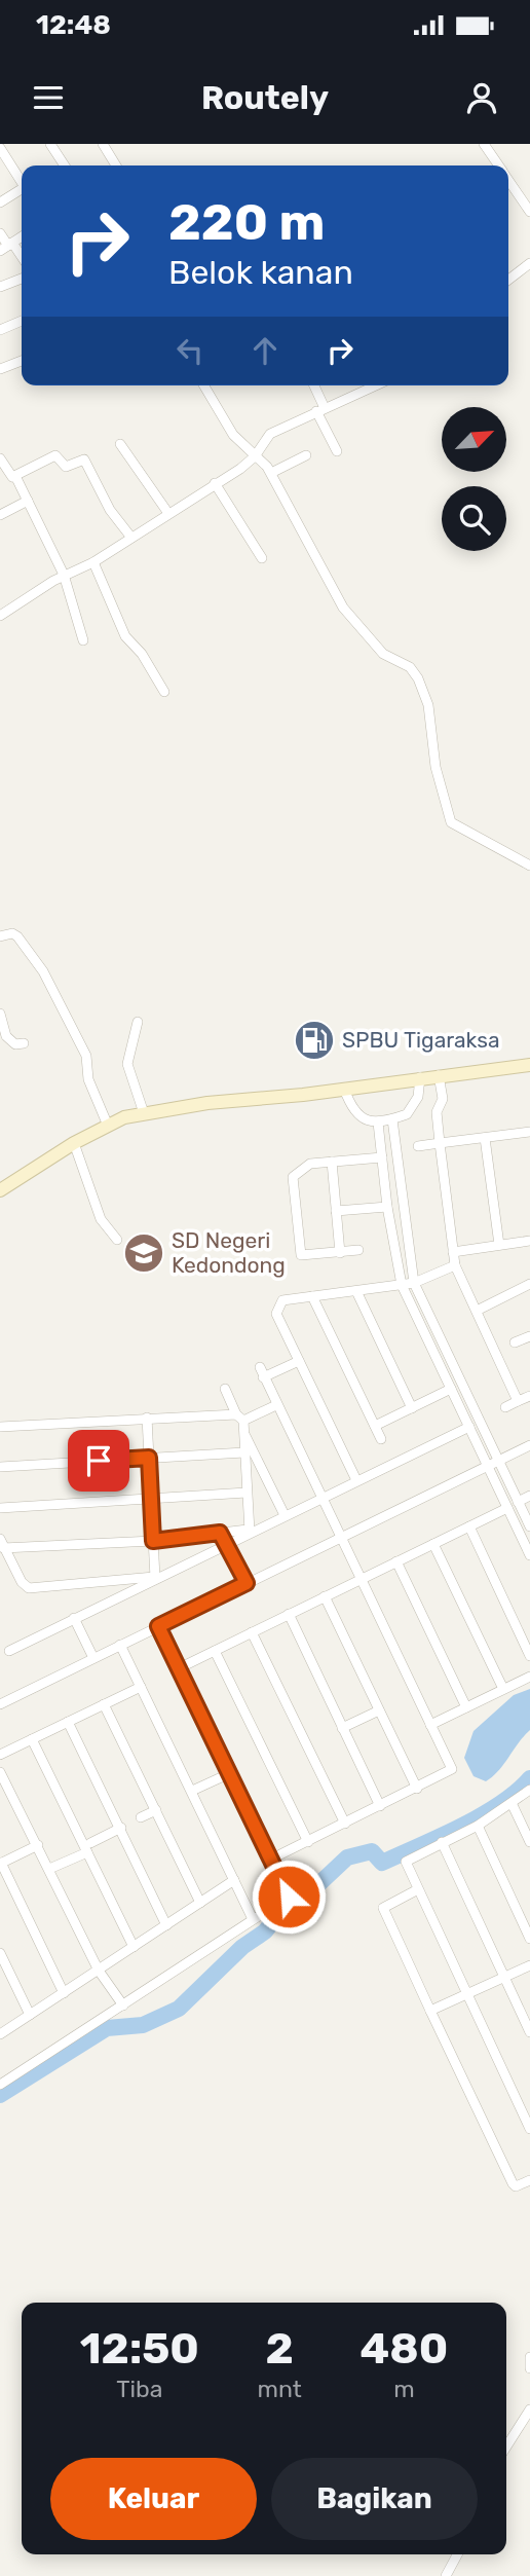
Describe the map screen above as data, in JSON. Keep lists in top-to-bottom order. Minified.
{"places":{"fuel station":["SPBU Tigaraksa"],"school or university":["SD Negeri Kedondong"]},"north":"top right","page":{"status":"12:48","header":"Routely","turn":["220 m","Belok kanan"],"eta":["12:50","Tiba","2","mnt","480","m"],"buttons":["Keluar","Bagikan"]}}
